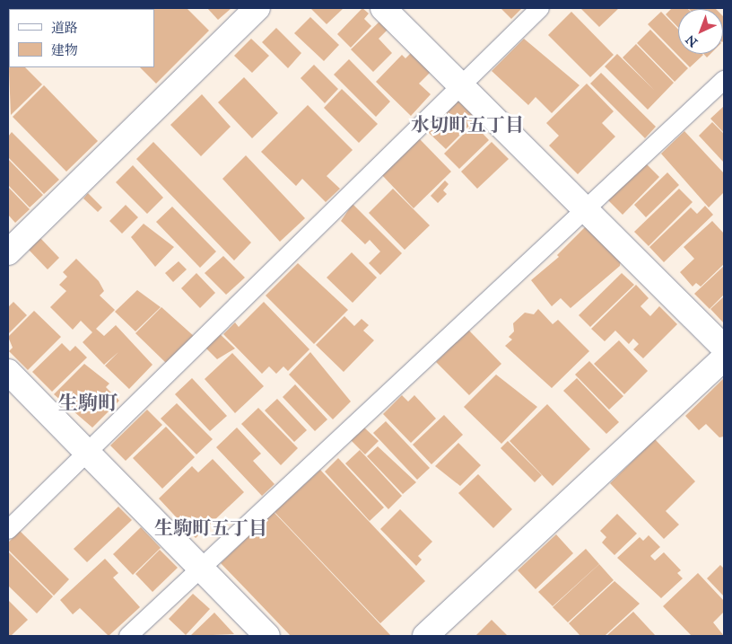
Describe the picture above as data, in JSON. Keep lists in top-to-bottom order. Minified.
{"districts":["水切町五丁目","生駒町","生駒町五丁目"],"legend":["道路","建物"],"north":"bottom left"}
